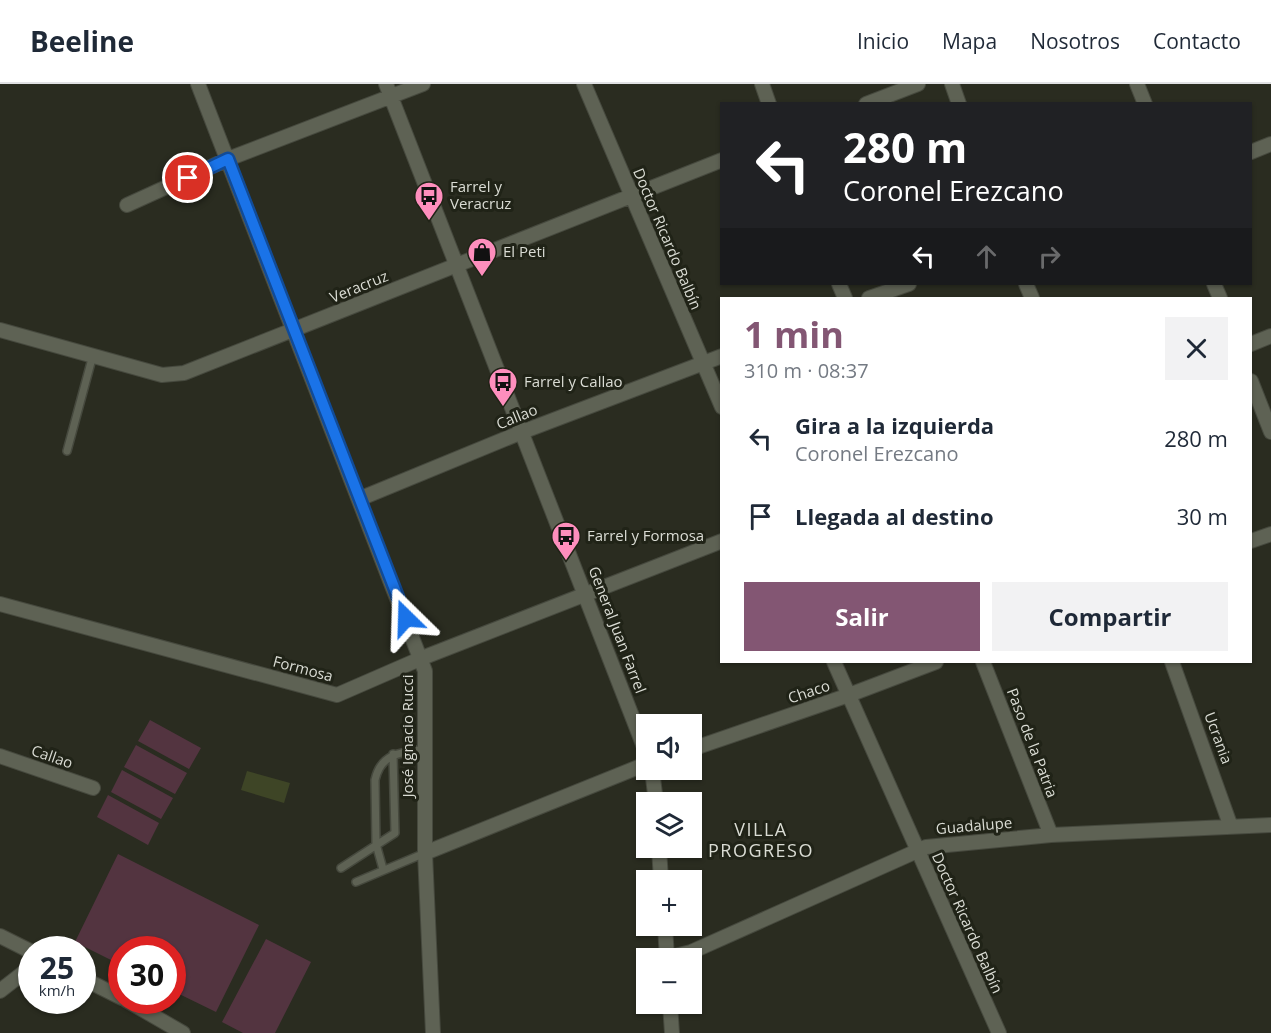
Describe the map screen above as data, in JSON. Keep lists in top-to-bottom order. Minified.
{"streets":{"street":["Doctor Ricardo Balbín","Veracruz","Callao","General Juan Farrel","Formosa","Chaco","José Ignacio Rucci","Ucrania","Paso de la Patria","Guadalupe"]},"crossings":[["Doctor Ricardo Balbín","Veracruz"],["Doctor Ricardo Balbín","Callao"],["Doctor Ricardo Balbín","Chaco"],["Doctor Ricardo Balbín","Guadalupe"],["Veracruz","General Juan Farrel"],["Veracruz","José Ignacio Rucci"],["Callao","General Juan Farrel"],["Callao","José Ignacio Rucci"],["General Juan Farrel","Formosa"],["Formosa","José Ignacio Rucci"],["Ucrania","Guadalupe"],["Paso de la Patria","Guadalupe"]],"districts":["VILLA PROGRESO"],"places":{"bus stop":["Farrel y Veracruz","Farrel y Callao","Farrel y Formosa"],"shop":["El Peti"]},"page":{"header":"Beeline","nav":["Inicio","Mapa","Nosotros","Contacto"],"turn":["280 m","Coronel Erezcano"],"heading":["1 min","310 m · 08:37"],"list":[{"name":"Gira a la izquierda","note":"Coronel Erezcano","value":"280 m"},{"name":"Llegada al destino","value":"30 m"}],"buttons":["Salir","Compartir"],"map_buttons":["+","−"],"speed":"25 km/h","limit":"30"}}
